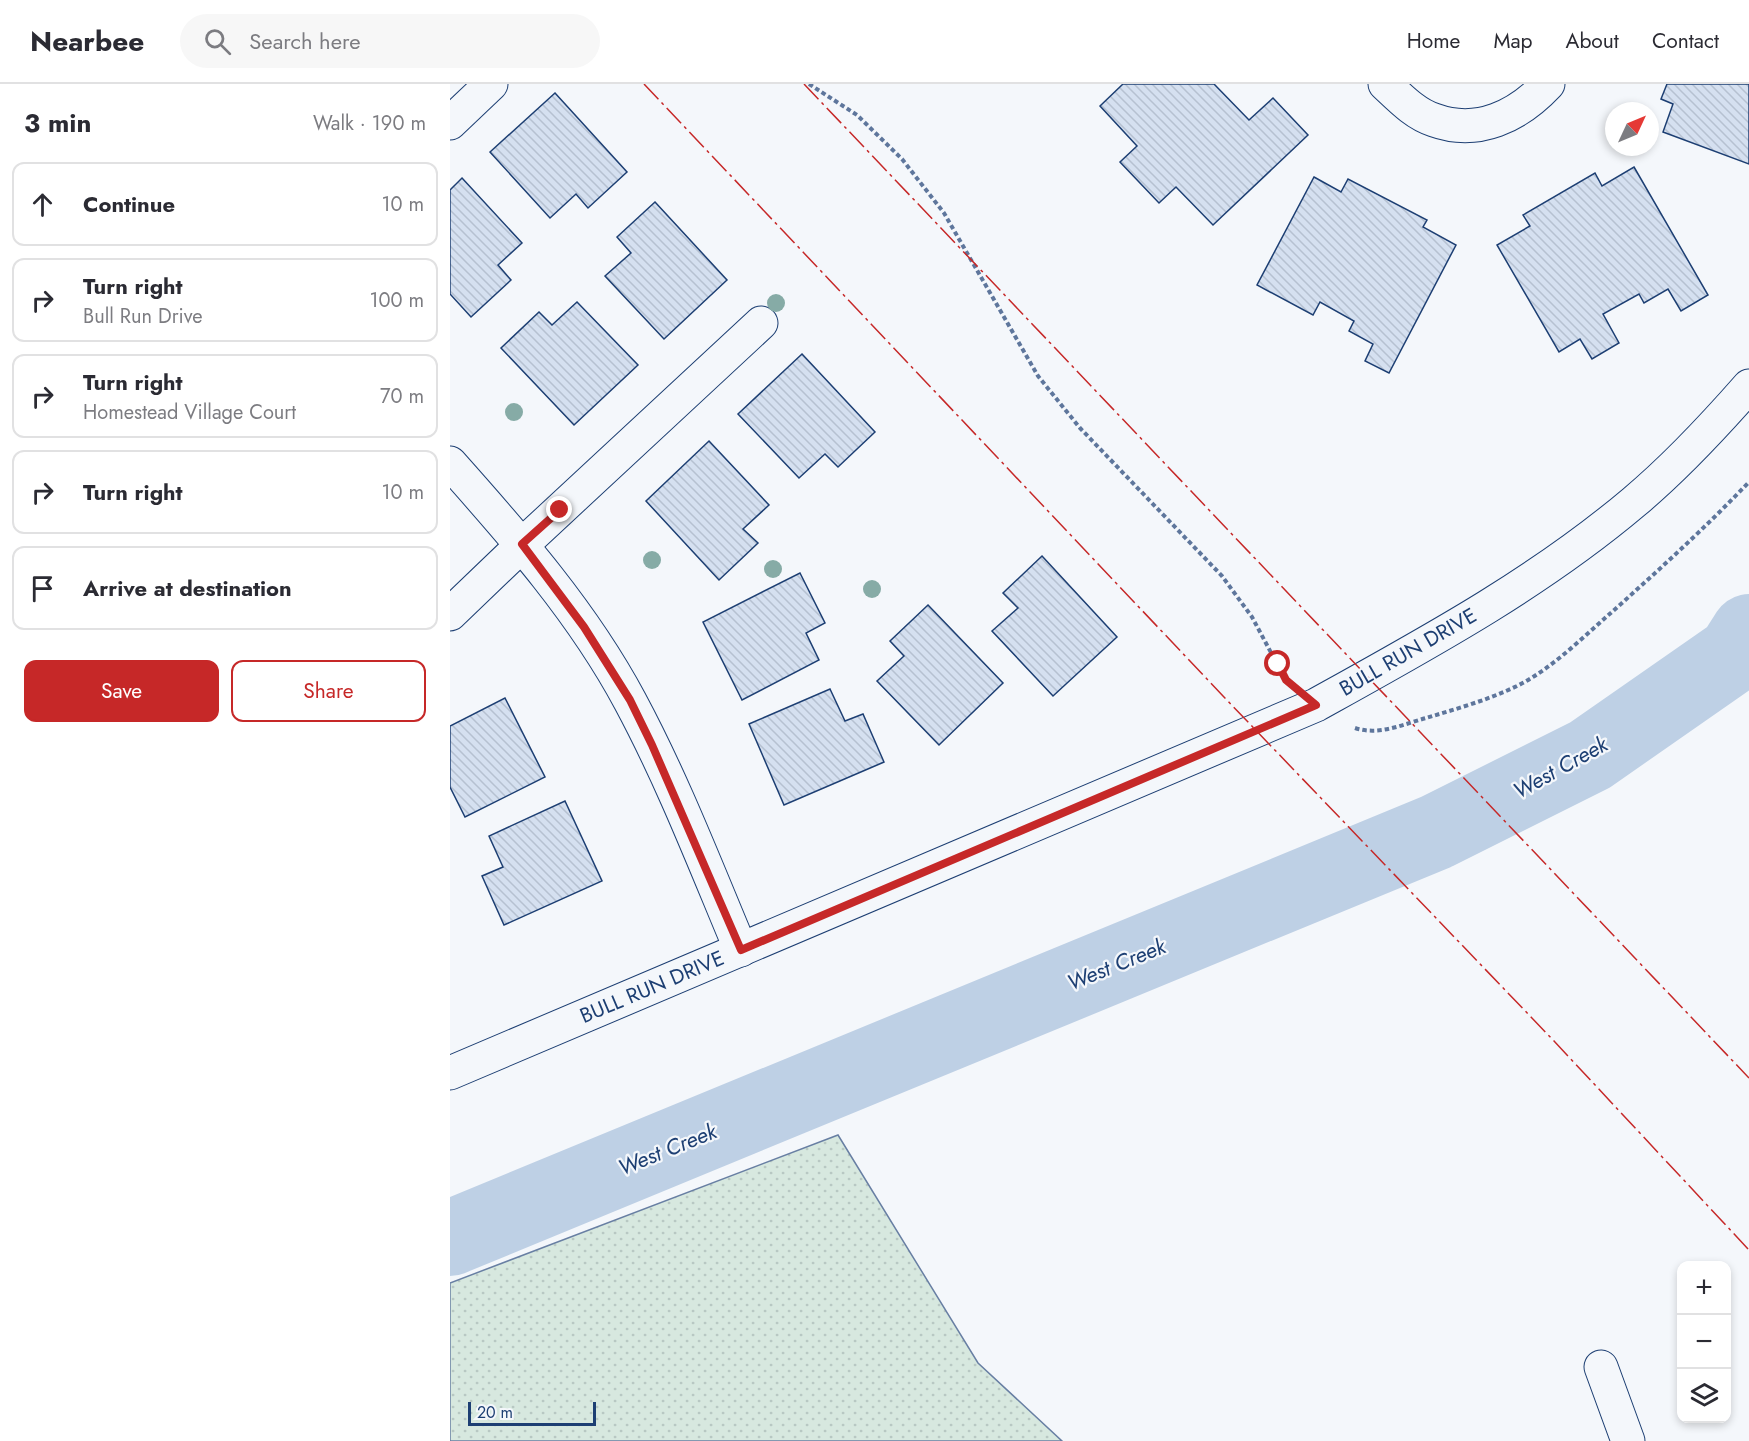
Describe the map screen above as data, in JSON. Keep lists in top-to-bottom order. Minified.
{"streets":{"street":["BULL RUN DRIVE"]},"water":["West Creek"],"scale_bar":"20 m","north":"top right","page":{"header":"Nearbee","search":"Search here","nav":["Home","Map","About","Contact"],"heading":["3 min","Walk · 190 m"],"list":[["Continue","10 m"],["Turn right","Bull Run Drive","100 m"],["Turn right","Homestead Village Court","70 m"],["Turn right","10 m"],"Arrive at destination"],"buttons":["Save","Share"],"map_buttons":["+","−"],"scale":"20 m"}}
